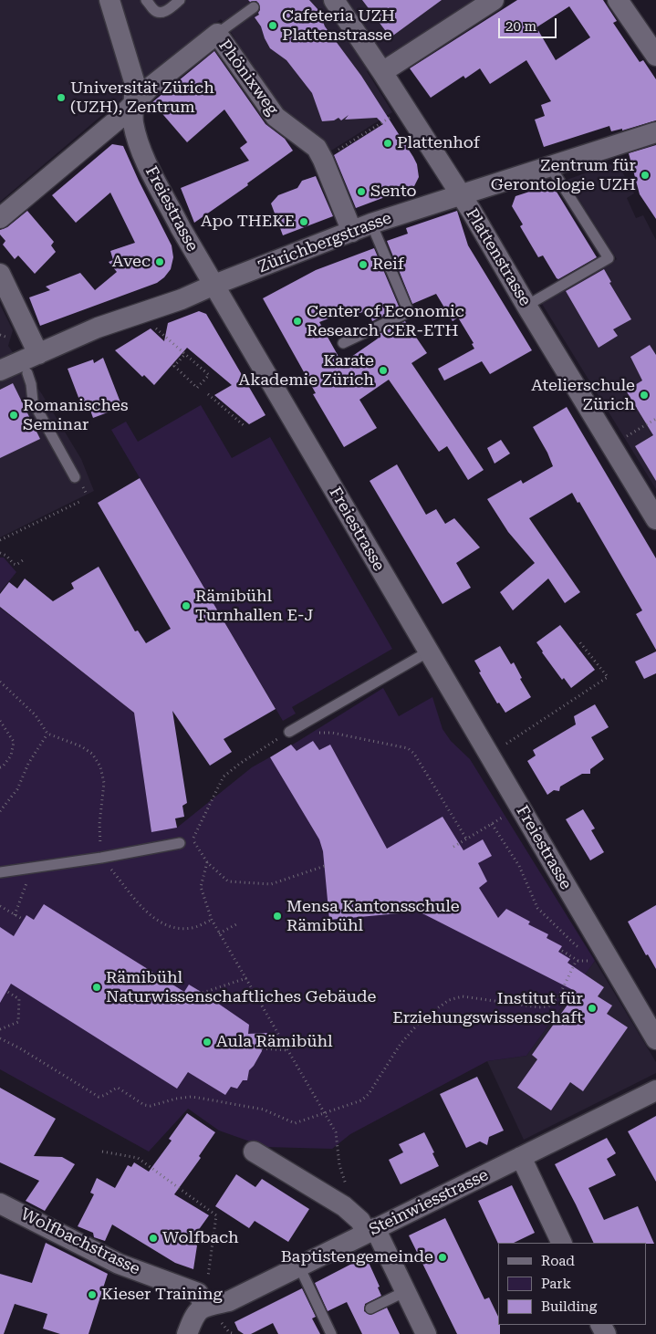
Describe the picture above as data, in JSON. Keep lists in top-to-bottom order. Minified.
{"streets":{"street":["Phönixweg","Freiestrasse","Zürichbergstrasse","Plattenstrasse","Steinwiesstrasse","Wolfbachstrasse"]},"crossings":[["Phönixweg","Zürichbergstrasse"],["Freiestrasse","Zürichbergstrasse"],["Zürichbergstrasse","Plattenstrasse"],["Steinwiesstrasse","Wolfbachstrasse"]],"places":["Cafeteria UZH Plattenstrasse","Universität Zürich (UZH), Zentrum","Plattenhof","Zentrum für Gerontologie UZH","Sento","Apo THEKE","Avec","Reif","Center of Economic Research CER-ETH","Karate Akademie Zürich","Atelierschule Zürich","Romanisches Seminar","Rämibühl Turnhallen E-J","Mensa Kantonsschule Rämibühl","Rämibühl Naturwissenschaftliches Gebäude","Institut für Erziehungswissenschaft","Aula Rämibühl","Wolfbach","Baptistengemeinde","Kieser Training"],"legend":["Road","Park","Building"],"scale_bar":"20 m"}
